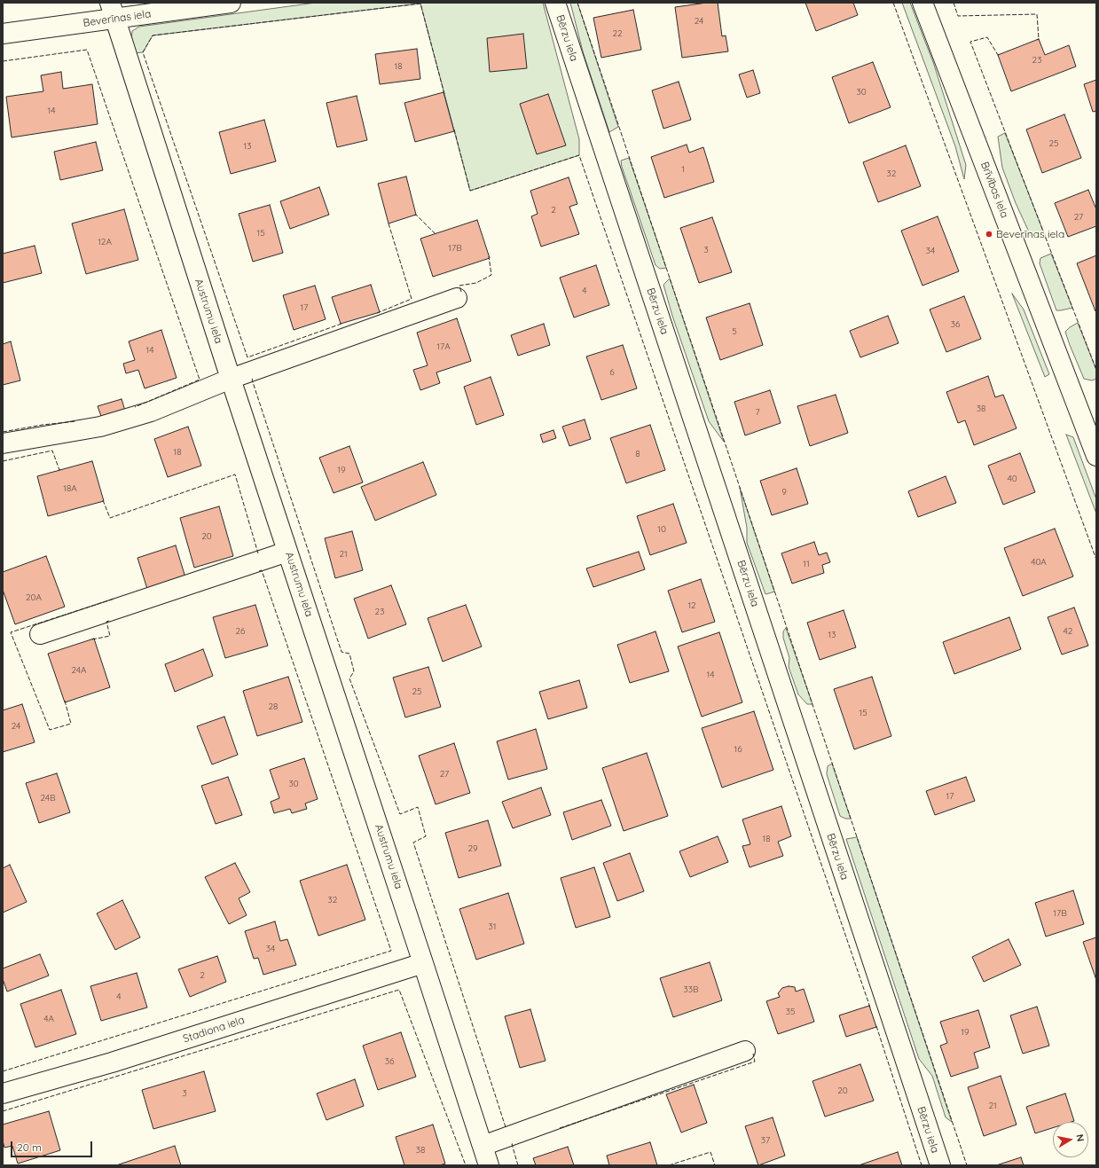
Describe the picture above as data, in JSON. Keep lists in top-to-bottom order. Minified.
{"streets":{"street":["Beverīnas iela","Bērzu iela","Brīvības iela","Austrumu iela","Stadiona iela"]},"crossings":[["Beverīnas iela","Austrumu iela"],["Austrumu iela","Stadiona iela"]],"places":["Beverīnas iela"],"house_numbers":["24","22","23","18","30","14","25","13","1","32","2","27","15","12A","17B","3","34","4","17","36","5","17A","14","6","38","7","18","8","19","40","18A","9","10","20","21","40A","11","20A","12","23","26","42","13","24A","14","25","28","15","24","16","27","30","17","24B","18","29","32","17B","31","34","2","33B","4","35","4A","19","36","20","3","21","37","38"],"scale_bar":"20 m","north":"right"}
